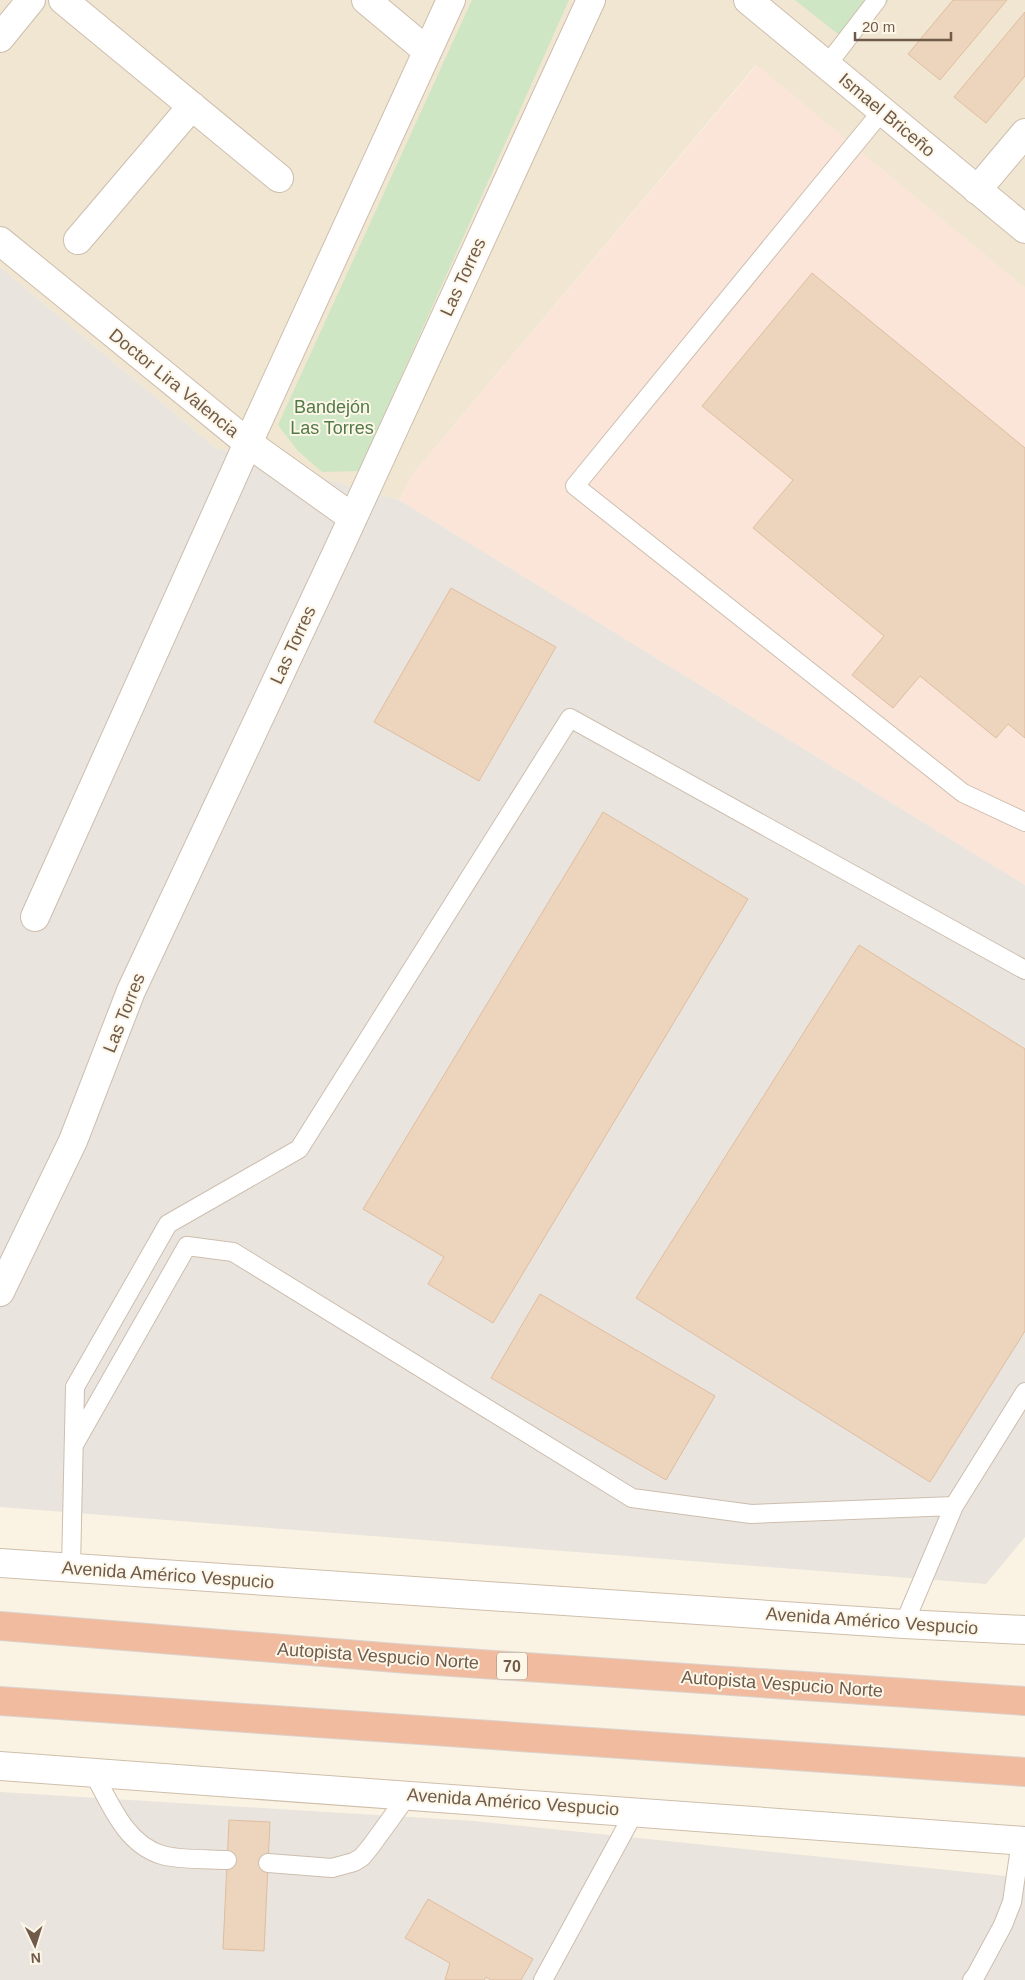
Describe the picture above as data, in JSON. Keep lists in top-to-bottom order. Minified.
{"streets":{"highway":["Autopista Vespucio Norte","70"],"street":["Ismael Briceño","Las Torres","Doctor Lira Valencia","Avenida Américo Vespucio"]},"crossings":[["Las Torres","Doctor Lira Valencia"]],"parks":["Bandejón Las Torres"],"scale_bar":"20 m","north":"bottom"}
